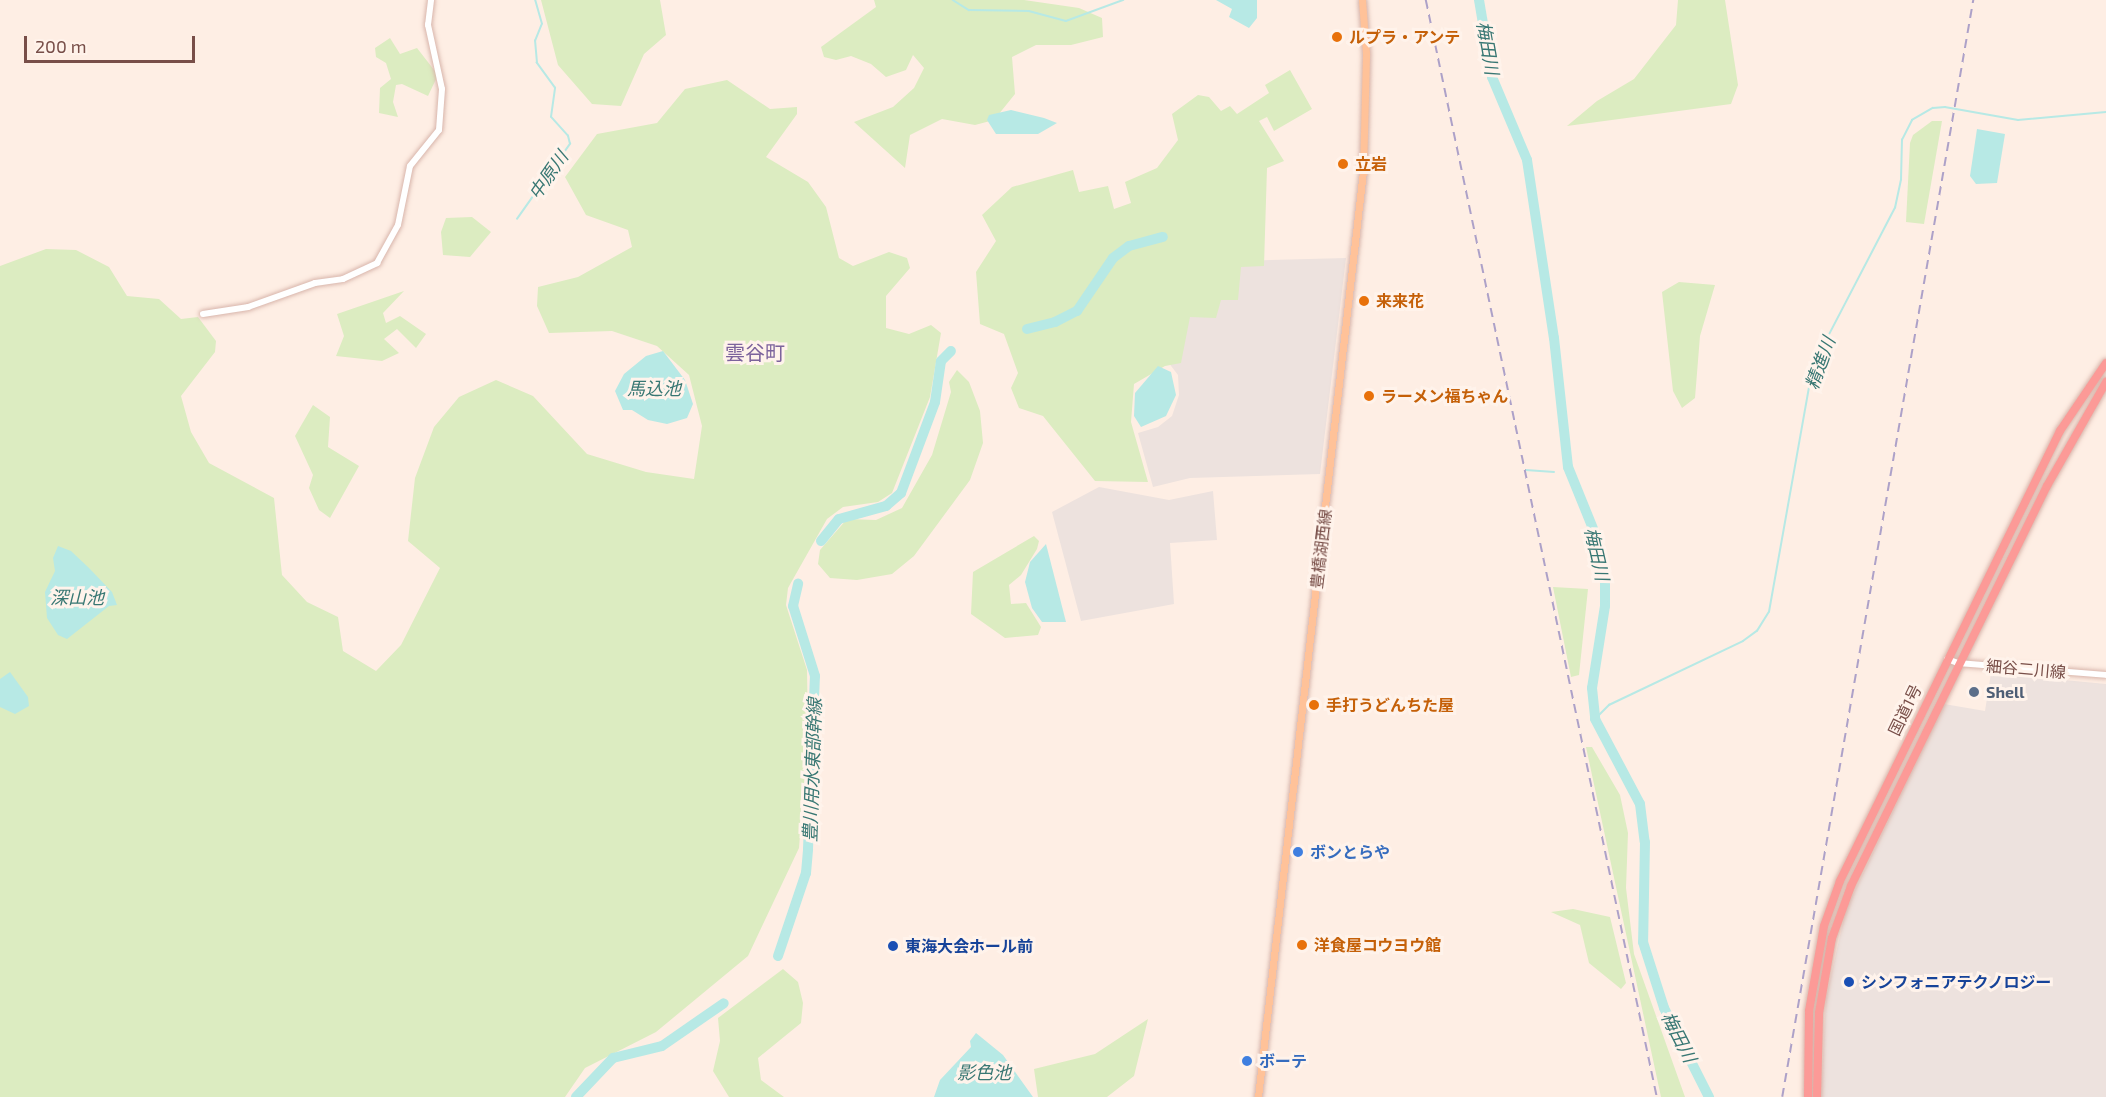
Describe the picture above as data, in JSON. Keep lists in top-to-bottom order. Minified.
{"streets":{"highway":["国道1号"],"main road":["豊橋湖西線"],"street":["細谷二川線"]},"crossings":[["細谷二川線","国道1号"]],"districts":["雲谷町"],"water":["梅田川","中原川","精進川","馬込池","深山池","豊川用水東部幹線","影色池"],"places":["ルプラ・アンテ","立岩","来来花","ラーメン福ちゃん","Shell","手打うどんちた屋","ボンとらや","洋食屋コウヨウ館","東海大会ホール前","シンフォニアテクノロジー","ボーテ"],"scale_bar":"200 m"}
